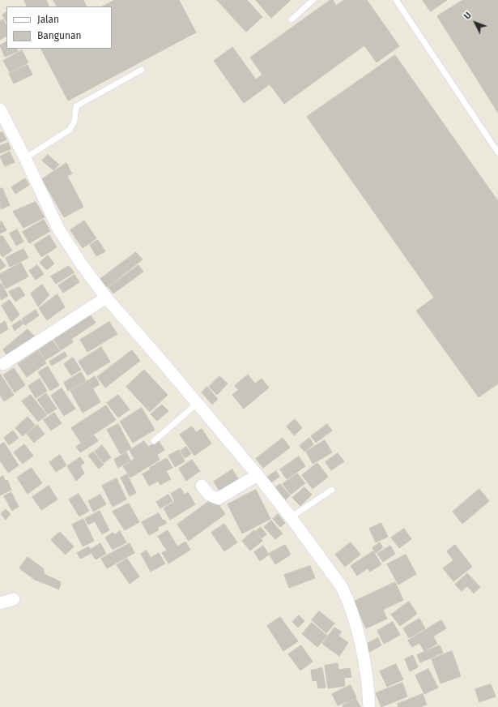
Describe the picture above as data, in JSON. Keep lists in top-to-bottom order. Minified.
{"legend":["Jalan","Bangunan"],"north":"top left"}
